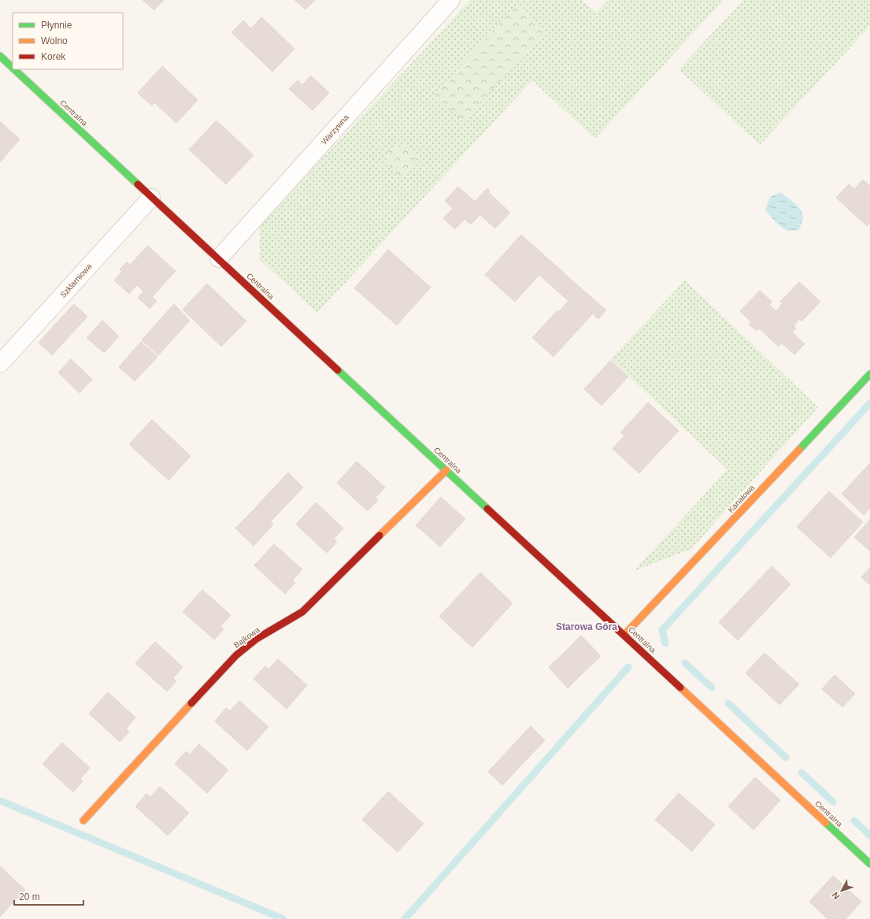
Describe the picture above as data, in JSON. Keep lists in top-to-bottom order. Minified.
{"streets":{"street":["Centralna","Warzywna","Szklarniowa","Kanałowa","Bajkowa"]},"crossings":[["Centralna","Warzywna"],["Centralna","Szklarniowa"],["Centralna","Kanałowa"],["Centralna","Bajkowa"]],"districts":["Starowa Góra"],"legend":["Płynnie","Wolno","Korek"],"scale_bar":"20 m","north":"bottom left"}
